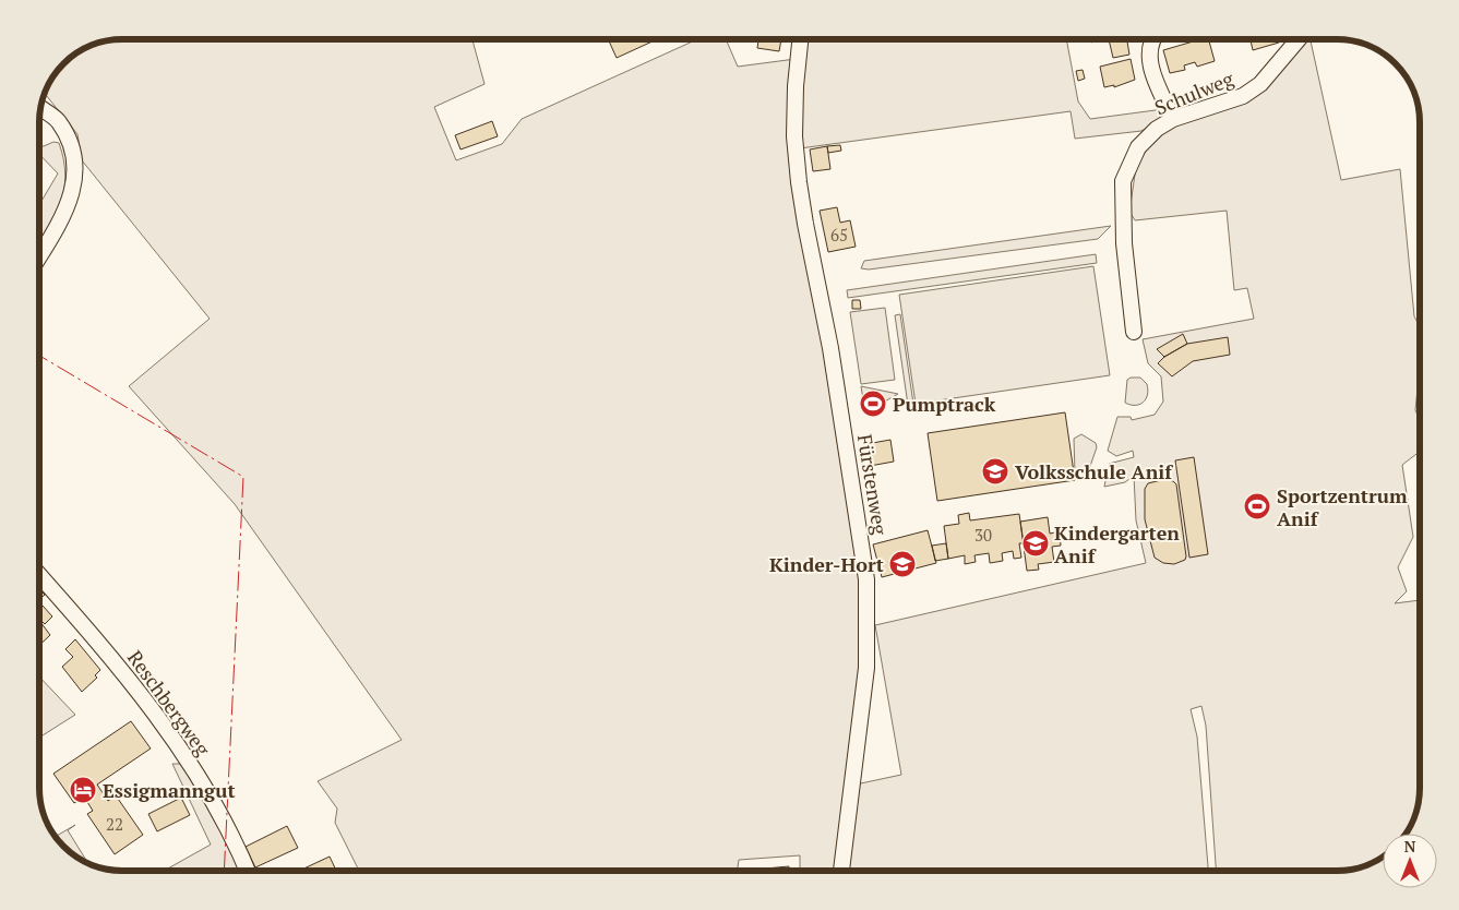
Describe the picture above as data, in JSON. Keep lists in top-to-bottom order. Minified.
{"streets":{"street":["Schulweg","Fürstenweg","Reschbergweg"]},"places":{"sports":["Pumptrack","Sportzentrum Anif"],"school or university":["Volksschule Anif","Kindergarten Anif","Kinder-Hort"],"hotel":["Essigmanngut"]},"house_numbers":["65","30","22"],"north":"top"}
